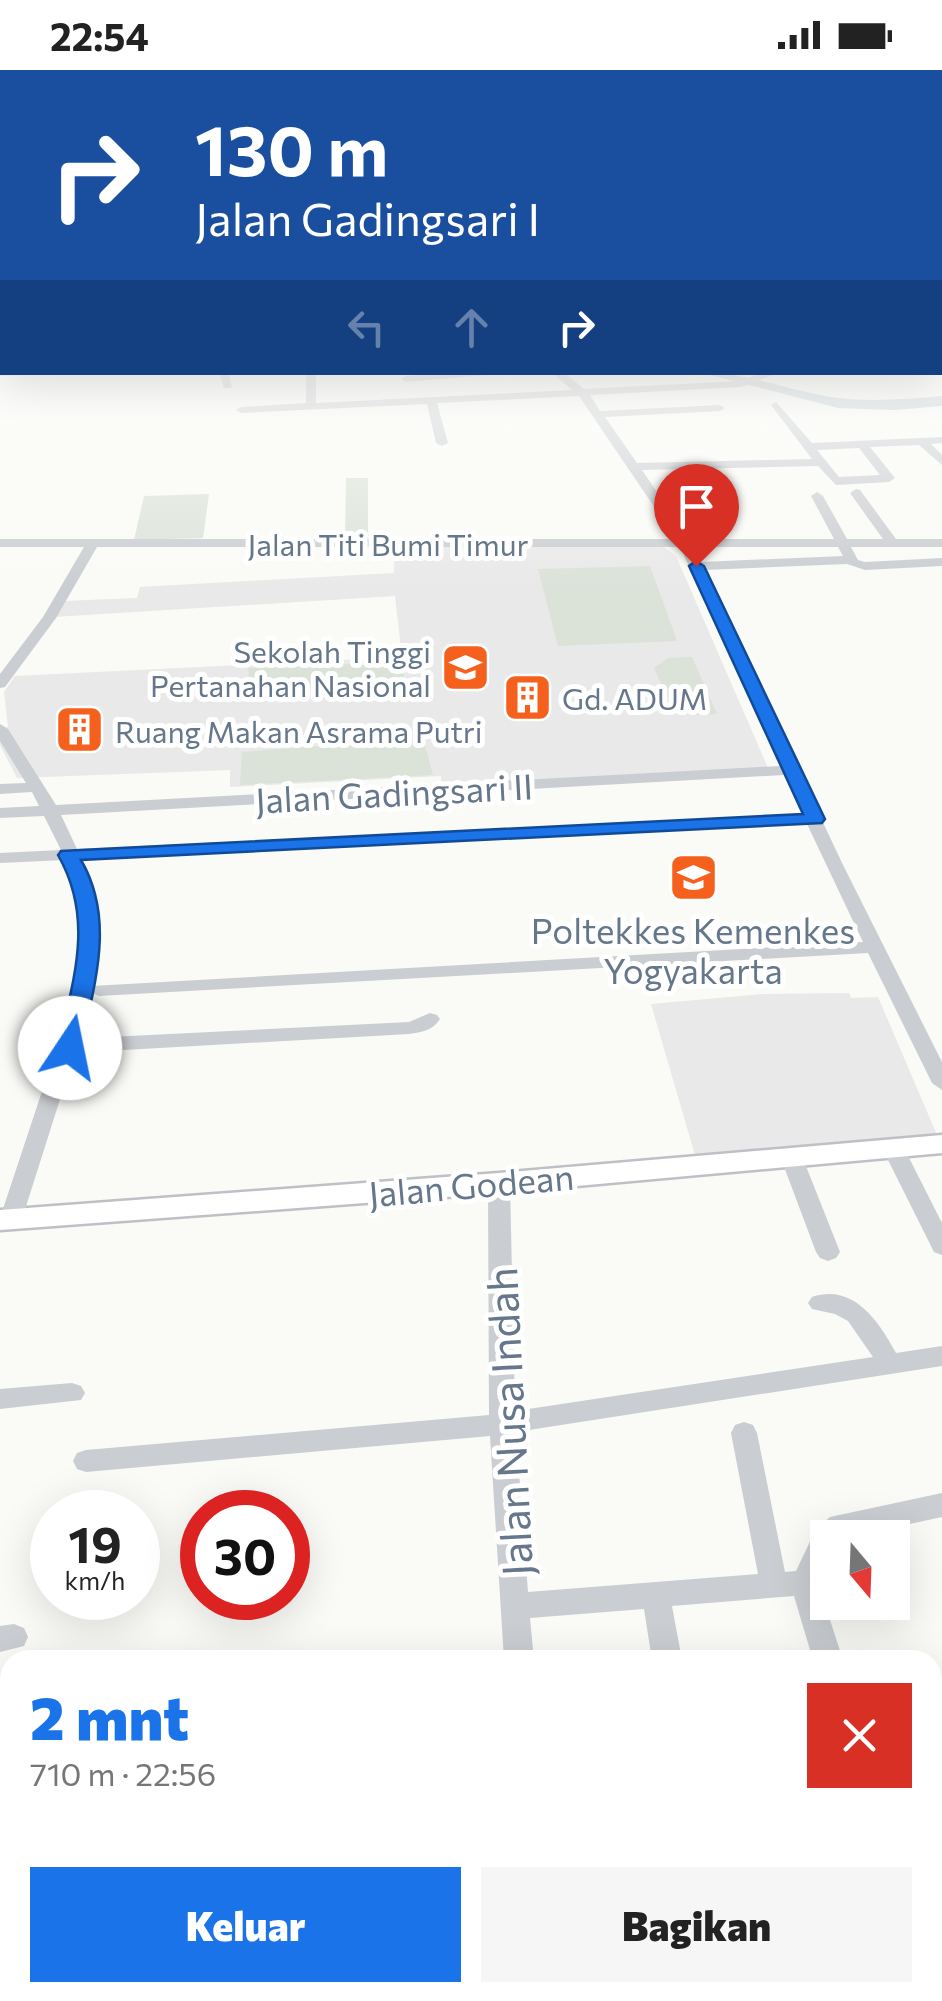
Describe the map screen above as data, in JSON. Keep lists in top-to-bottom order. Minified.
{"streets":{"main road":["Jalan Godean"],"street":["Jalan Titi Bumi Timur","Jalan Gadingsari II","Jalan Nusa Indah"]},"crossings":[["Jalan Godean","Jalan Nusa Indah"]],"places":{"school or university":["Sekolah Tinggi Pertanahan Nasional","Poltekkes Kemenkes Yogyakarta"],"building":["Gd. ADUM","Ruang Makan Asrama Putri"]},"north":"bottom","page":{"status":"22:54","turn":["130 m","Jalan Gadingsari I"],"speed":"19 km/h","limit":"30","heading":["2 mnt","710 m · 22:56"],"buttons":["Keluar","Bagikan"]}}
